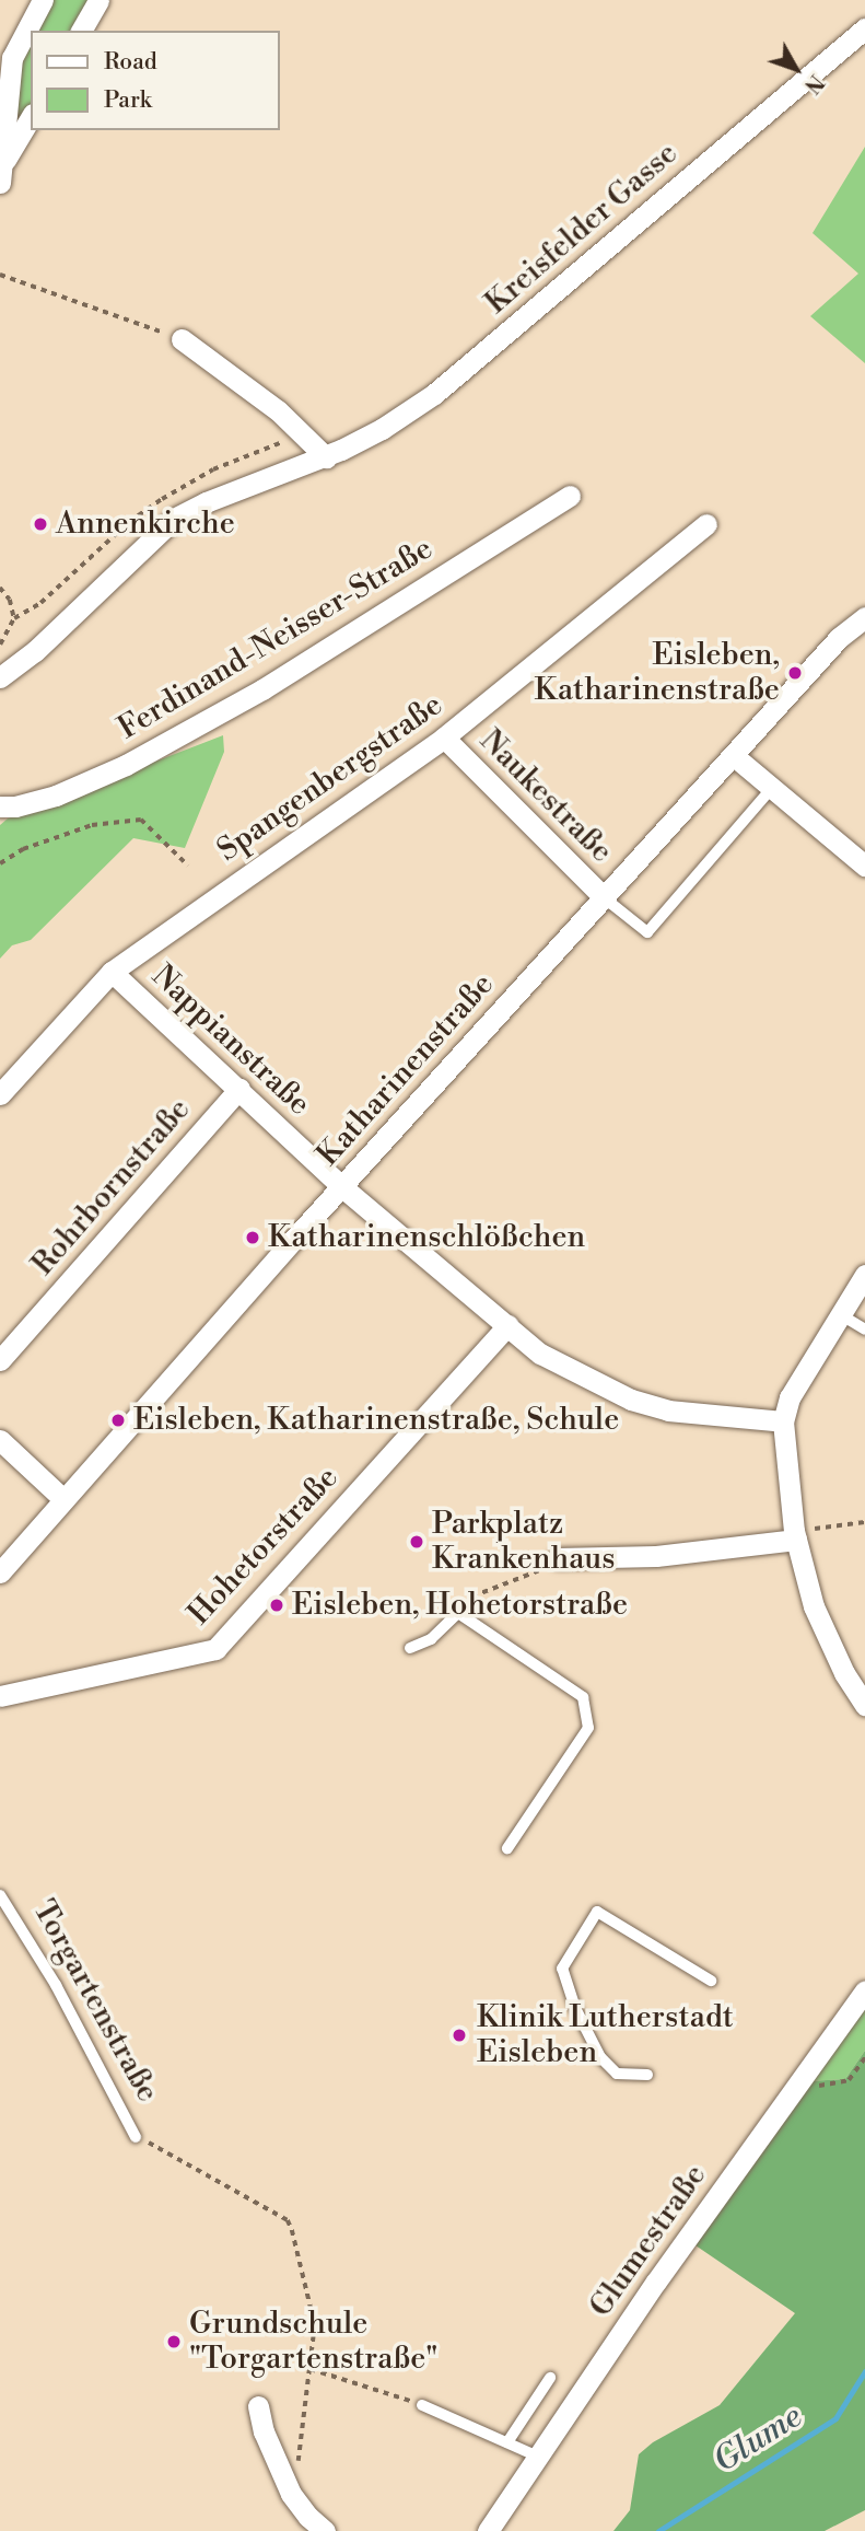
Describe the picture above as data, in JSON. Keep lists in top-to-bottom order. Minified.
{"streets":{"street":["Kreisfelder Gasse","Ferdinand-Neisser-Straße","Spangenbergstraße","Naukestraße","Nappianstraße","Katharinenstraße","Rohrbornstraße","Hohetorstraße","Glumestraße"],"lane":["Torgartenstraße"]},"crossings":[["Spangenbergstraße","Naukestraße"],["Spangenbergstraße","Nappianstraße"],["Naukestraße","Katharinenstraße"],["Nappianstraße","Katharinenstraße"],["Nappianstraße","Rohrbornstraße"],["Nappianstraße","Hohetorstraße"]],"water":["Glume"],"places":["Annenkirche","Eisleben, Katharinenstraße","Katharinenschlößchen","Eisleben, Katharinenstraße, Schule","Parkplatz Krankenhaus","Eisleben, Hohetorstraße","Klinik Lutherstadt Eisleben","Grundschule \"Torgartenstraße\""],"legend":["Road","Park"],"north":"bottom right"}
